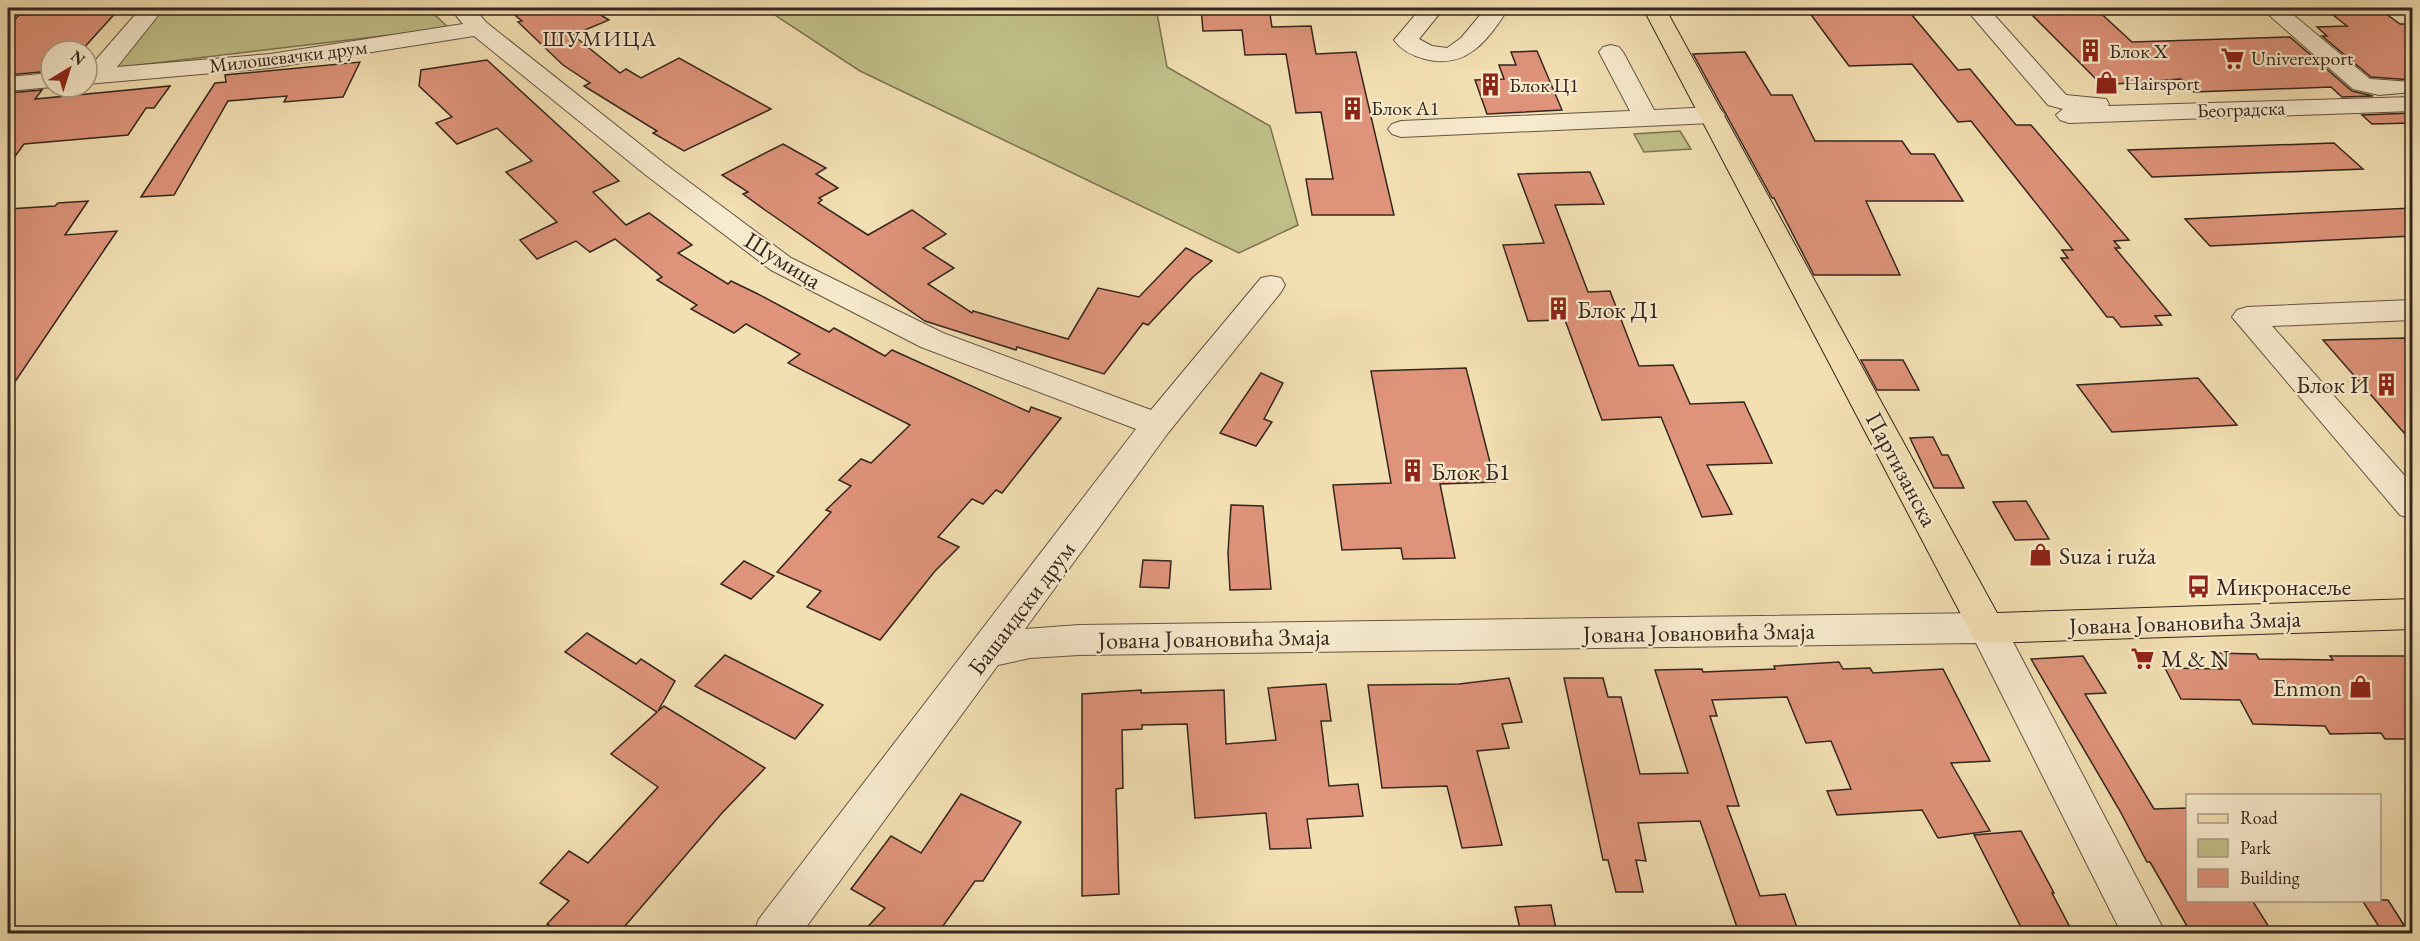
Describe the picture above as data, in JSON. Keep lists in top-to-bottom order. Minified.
{"streets":{"main road":["Партизанска","Јована Јовановића Змаја"],"street":["Милошевачки друм","Београдска","Шумица","Башаидски друм"]},"crossings":[["Милошевачки друм","Шумица"],["Шумица","Башаидски друм"],["Партизанска","Јована Јовановића Змаја"],["Башаидски друм","Јована Јовановића Змаја"]],"districts":["ШУМИЦА"],"places":{"building":["Блок Х","Блок Ц1","Блок А1","Блок Д1","Блок И","Блок Б1"],"supermarket":["Univerexport","M & N"],"shop":["Hairsport","Suza i ruža","Enmon"],"bus stop":["Микронасеље"]},"legend":["Road","Park","Building"],"north":"top right"}
